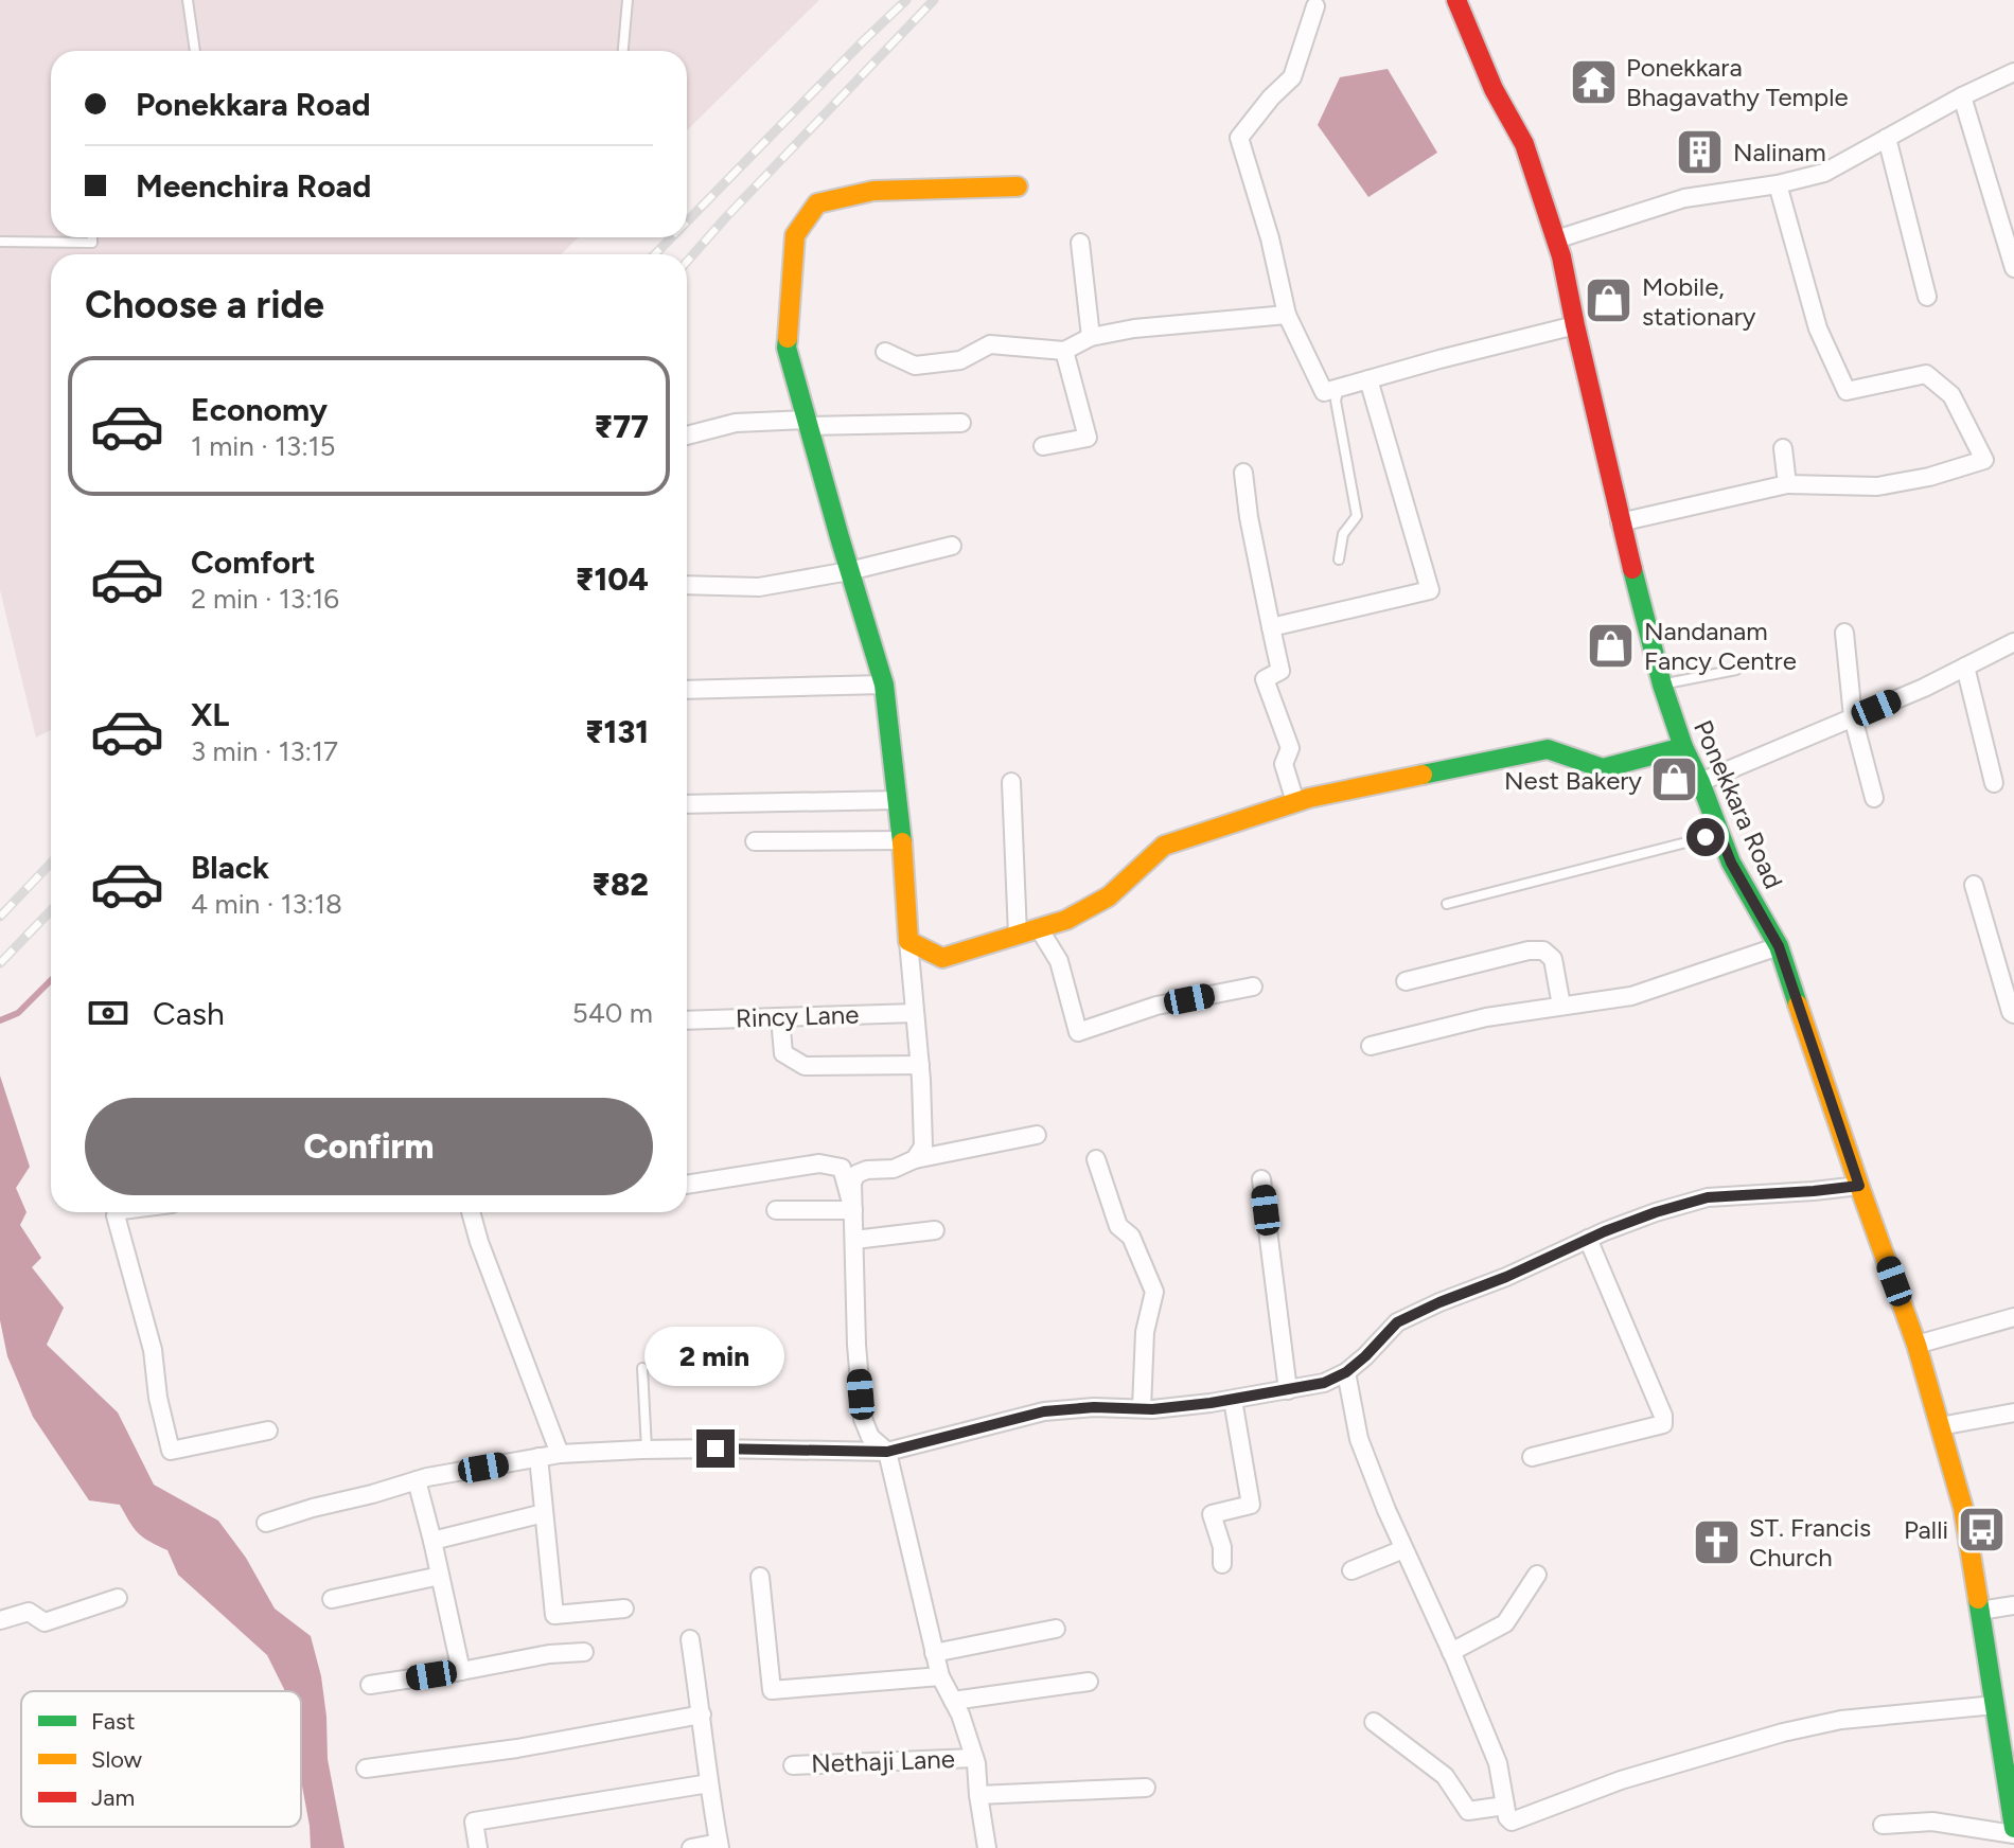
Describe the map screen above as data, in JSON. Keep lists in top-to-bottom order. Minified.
{"streets":{"street":["Ponekkara Road","Rincy Lane","Nethaji Lane"]},"places":{"temple":["Ponekkara Bhagavathy Temple"],"building":["Nalinam"],"shop":["Mobile, stationary","Nandanam Fancy Centre","Nest Bakery"],"bus stop":["Palli"],"church":["ST. Francis Church"]},"legend":["Fast","Slow","Jam"],"page":{"banner":["Ponekkara Road","Meenchira Road"],"heading":"Choose a ride","list":[{"name":"Economy","note":"1 min · 13:15","value":"₹77"},{"name":"Comfort","note":"2 min · 13:16","value":"₹104"},{"name":"XL","note":"3 min · 13:17","value":"₹131"},{"name":"Black","note":"4 min · 13:18","value":"₹82"}],"pay":["Cash","540 m"],"buttons":"Confirm","bubble":"2 min"}}
